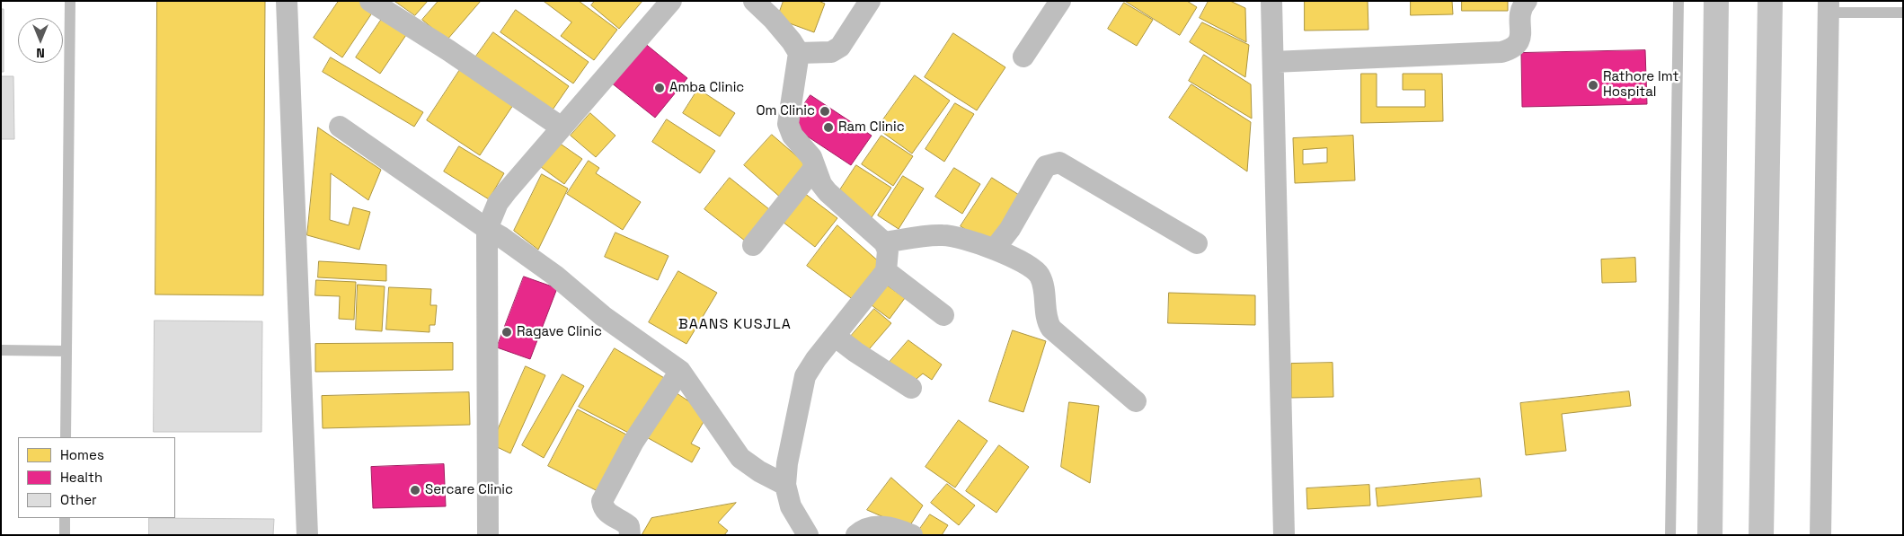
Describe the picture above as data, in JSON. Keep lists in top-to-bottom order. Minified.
{"districts":["BAANS KUSJLA"],"places":["Rathore Imt Hospital","Amba Clinic","Om Clinic","Ram Clinic","Ragave Clinic","Sercare Clinic"],"legend":["Homes","Health","Other"],"north":"bottom"}
